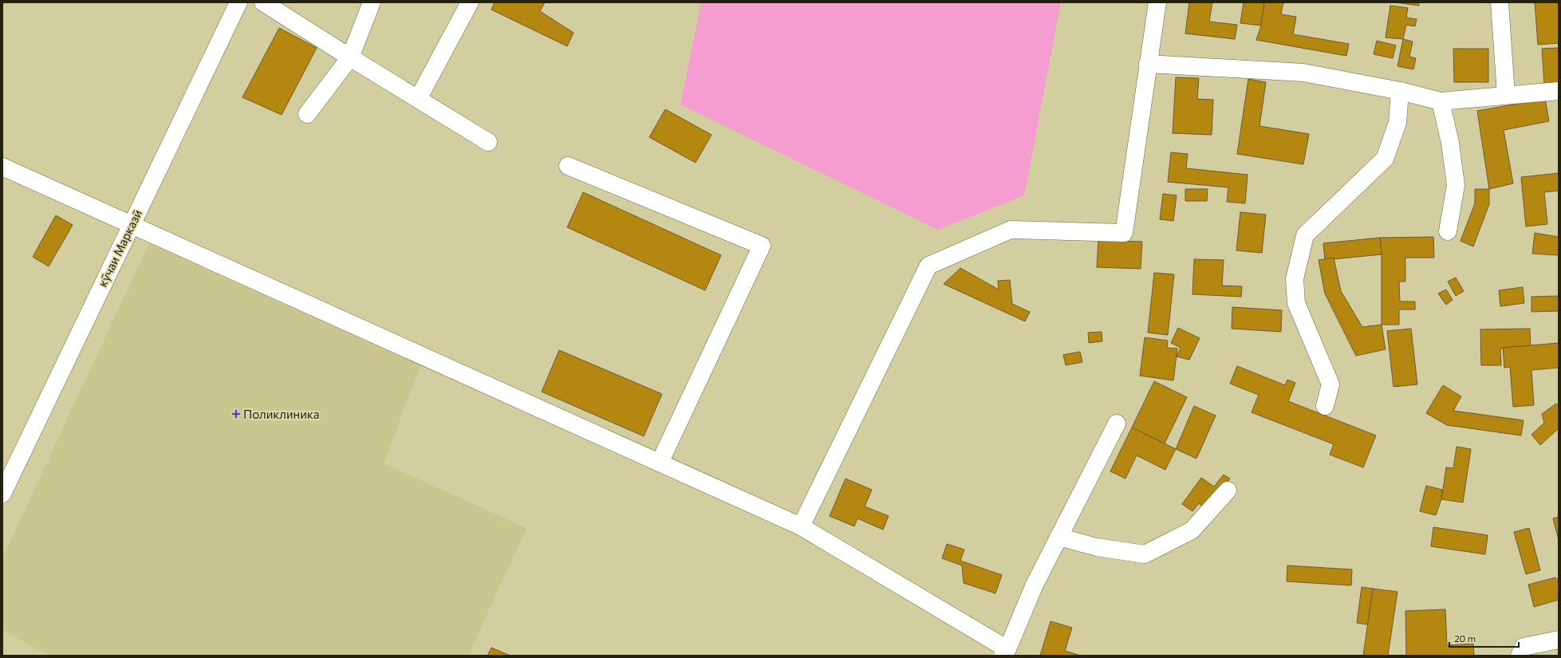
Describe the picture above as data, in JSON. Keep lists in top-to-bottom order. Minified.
{"streets":{"street":["кӯчаи Марказӣ"]},"places":{"health":["Поликлиника"]},"scale_bar":"20 m"}
